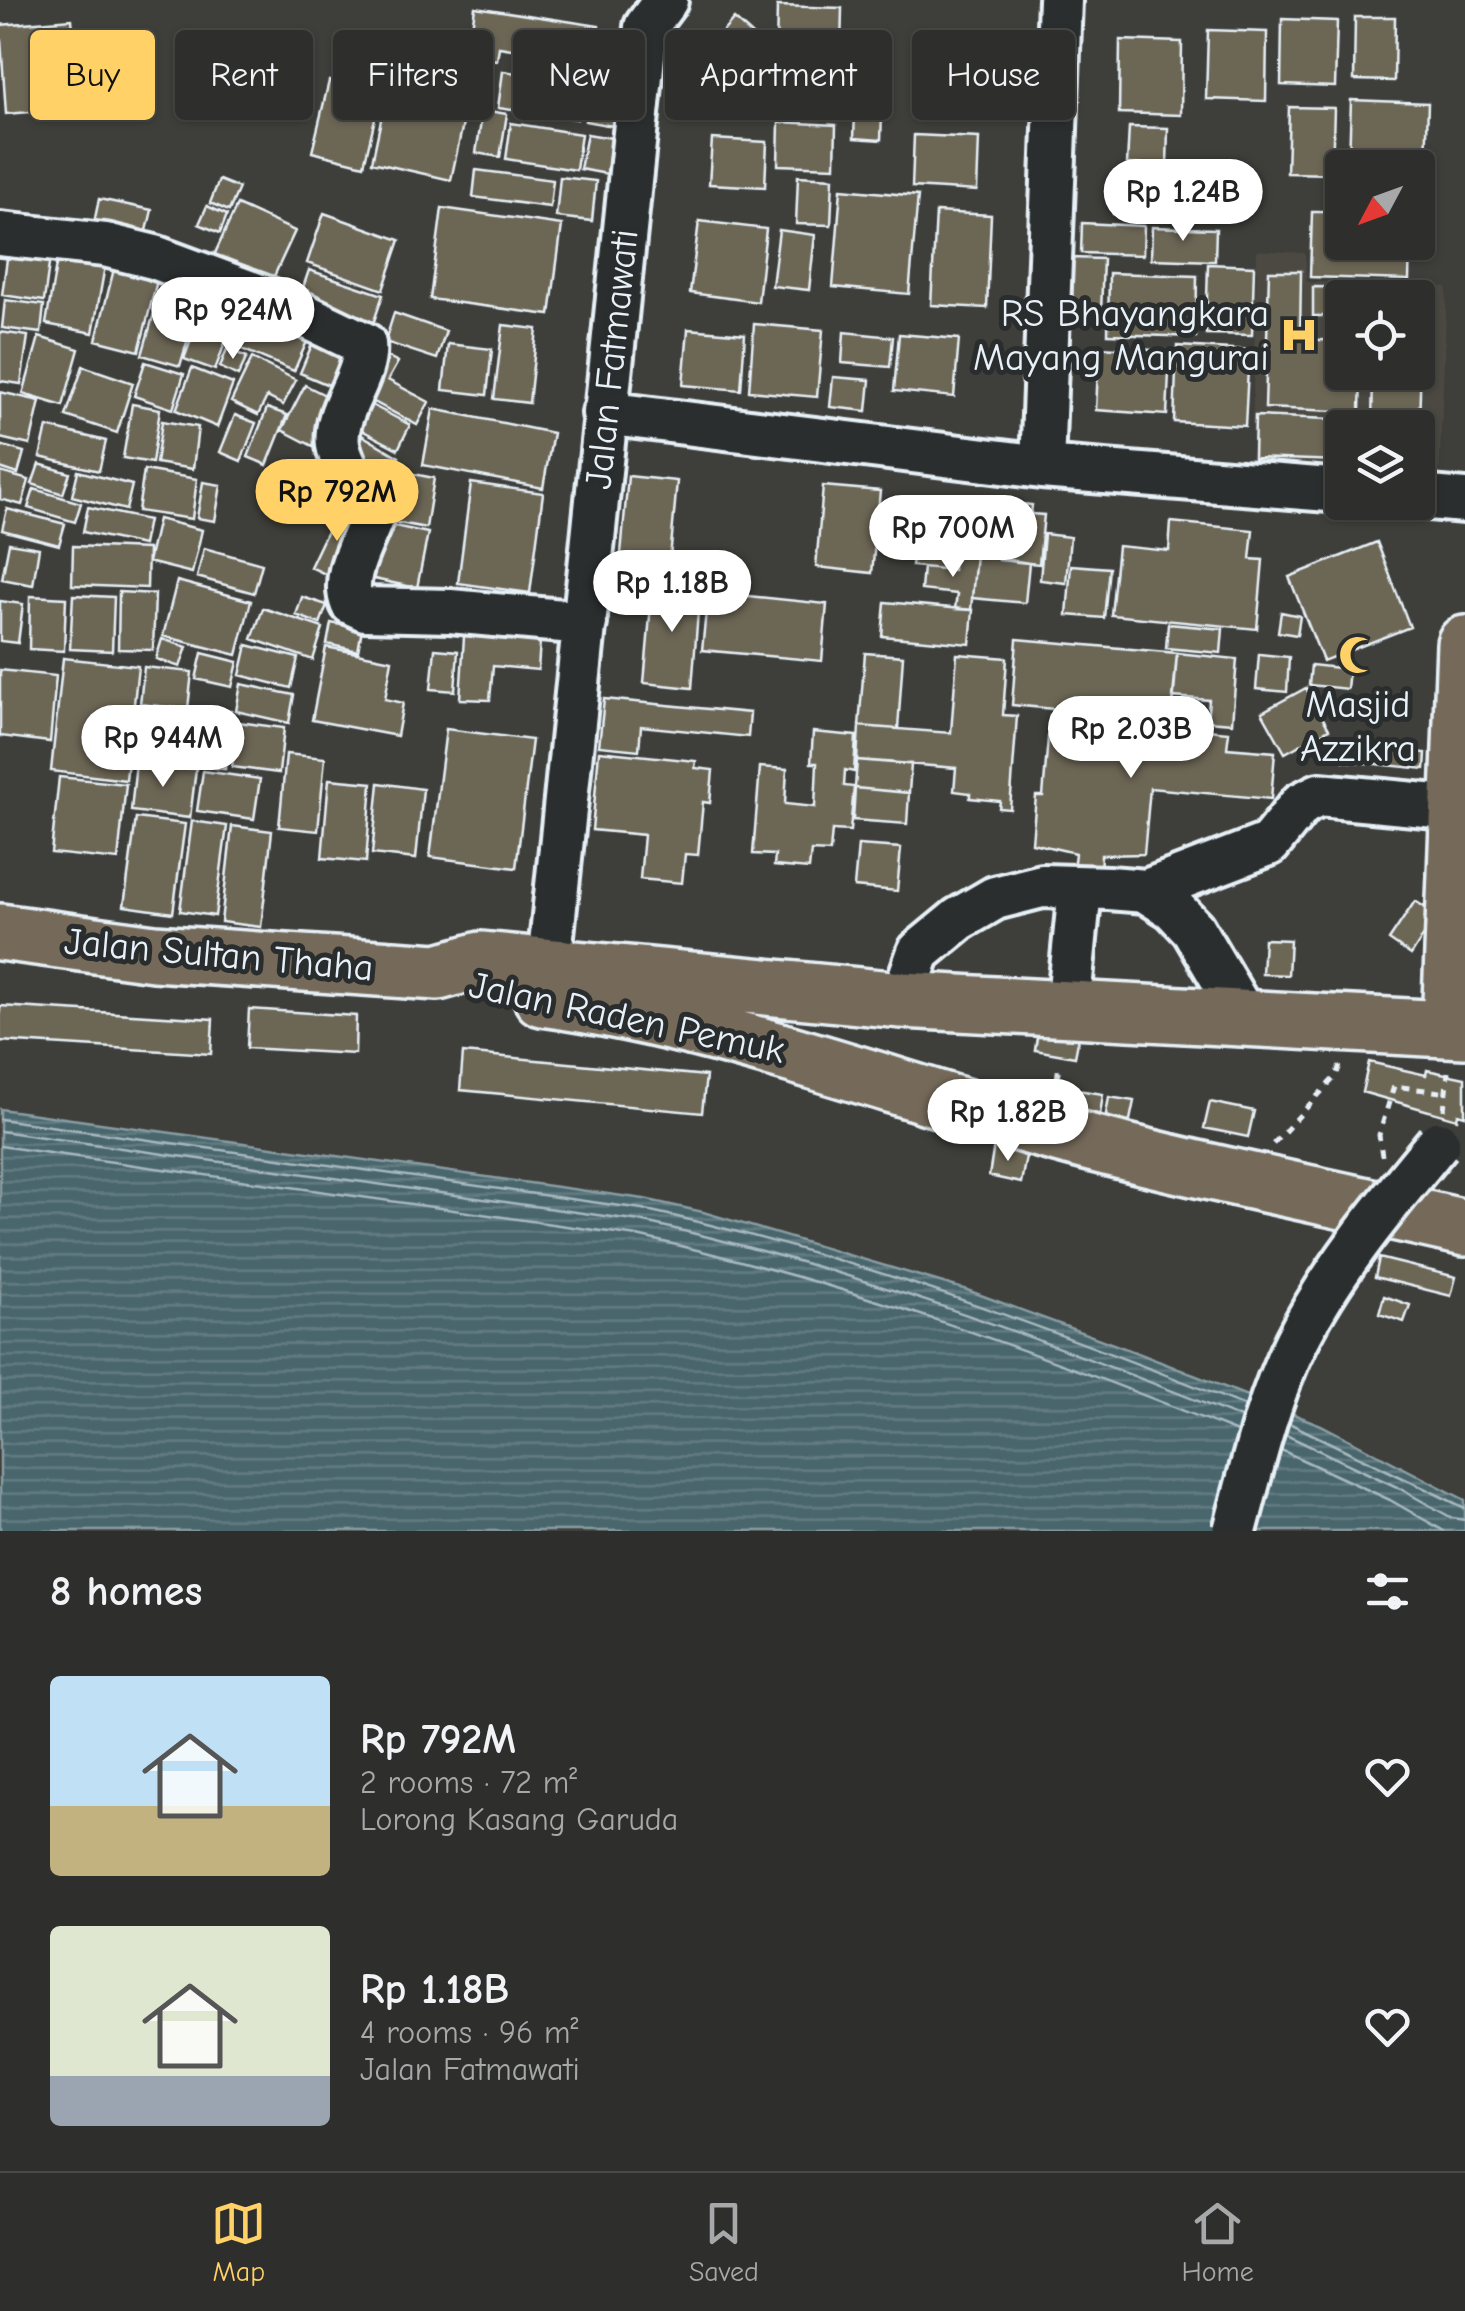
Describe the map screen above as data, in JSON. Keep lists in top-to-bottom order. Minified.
{"streets":{"main road":["Jalan Sultan Thaha","Jalan Raden Pemuk"],"street":["Jalan Fatmawati"]},"crossings":[["Jalan Fatmawati","Jalan Raden Pemuk"],["Jalan Sultan Thaha","Jalan Raden Pemuk"]],"places":{"hospital":["RS Bhayangkara Mayang Mangurai"],"mosque":["Masjid Azzikra"]},"north":"bottom left","page":{"chip":["Buy","Rent","Filters","New","Apartment","House"],"price":["Rp 1.24B","Rp 924M","Rp 792M","Rp 700M","Rp 1.18B","Rp 2.03B","Rp 944M","Rp 1.82B"],"heading":"8 homes","list":[{"name":"Rp 792M","note":"2 rooms · 72 m² · Lorong Kasang Garuda"},{"name":"Rp 1.18B","note":"4 rooms · 96 m² · Jalan Fatmawati"}],"tabs":["Map","Saved","Home"]}}
